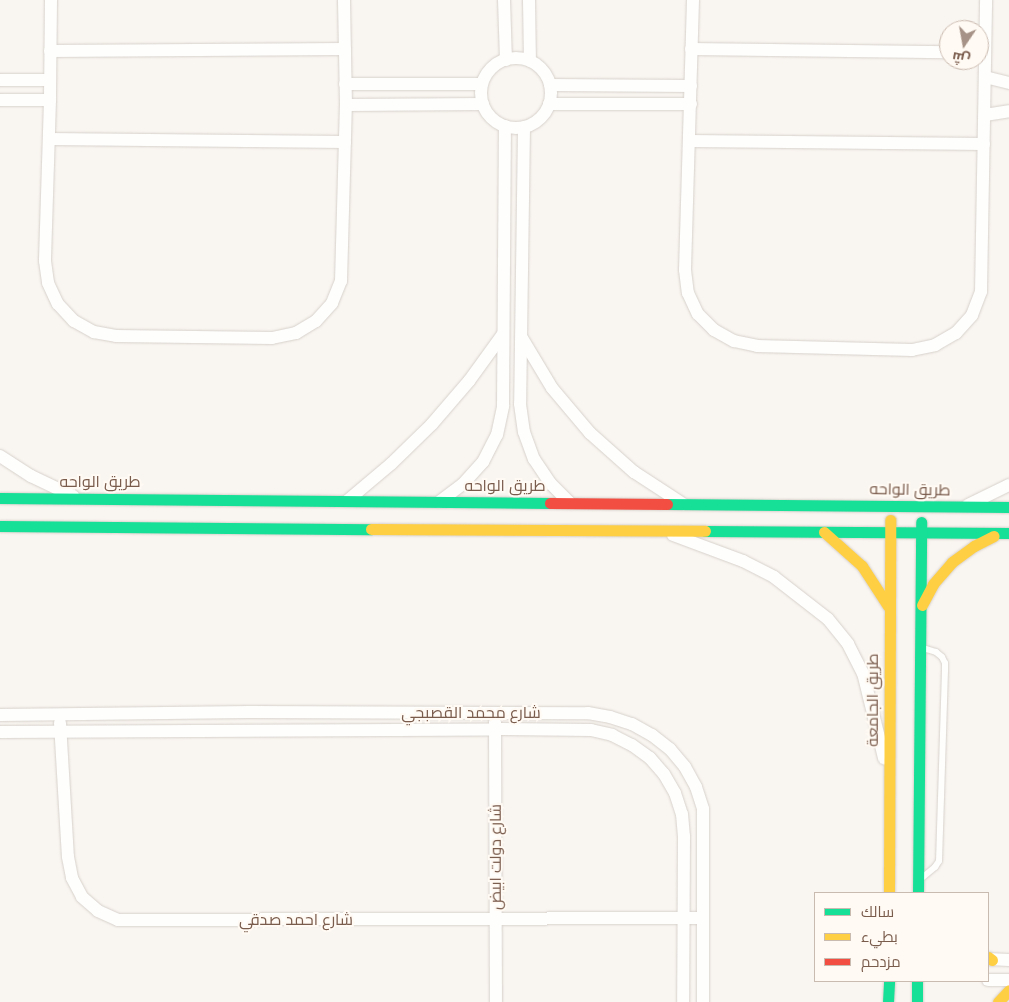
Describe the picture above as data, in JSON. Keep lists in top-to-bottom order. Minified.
{"streets":{"street":["طريق الواحه","طريق الجامعة","شارع محمد القصبجي","شارع دولت ابيض","شارع احمد صدقي"]},"crossings":[["طريق الواحه","طريق الجامعة"],["شارع محمد القصبجي","شارع دولت ابيض"],["شارع محمد القصبجي","شارع احمد صدقي"],["شارع دولت ابيض","شارع احمد صدقي"]],"legend":["سالك","بطيء","مزدحم"],"north":"bottom"}
